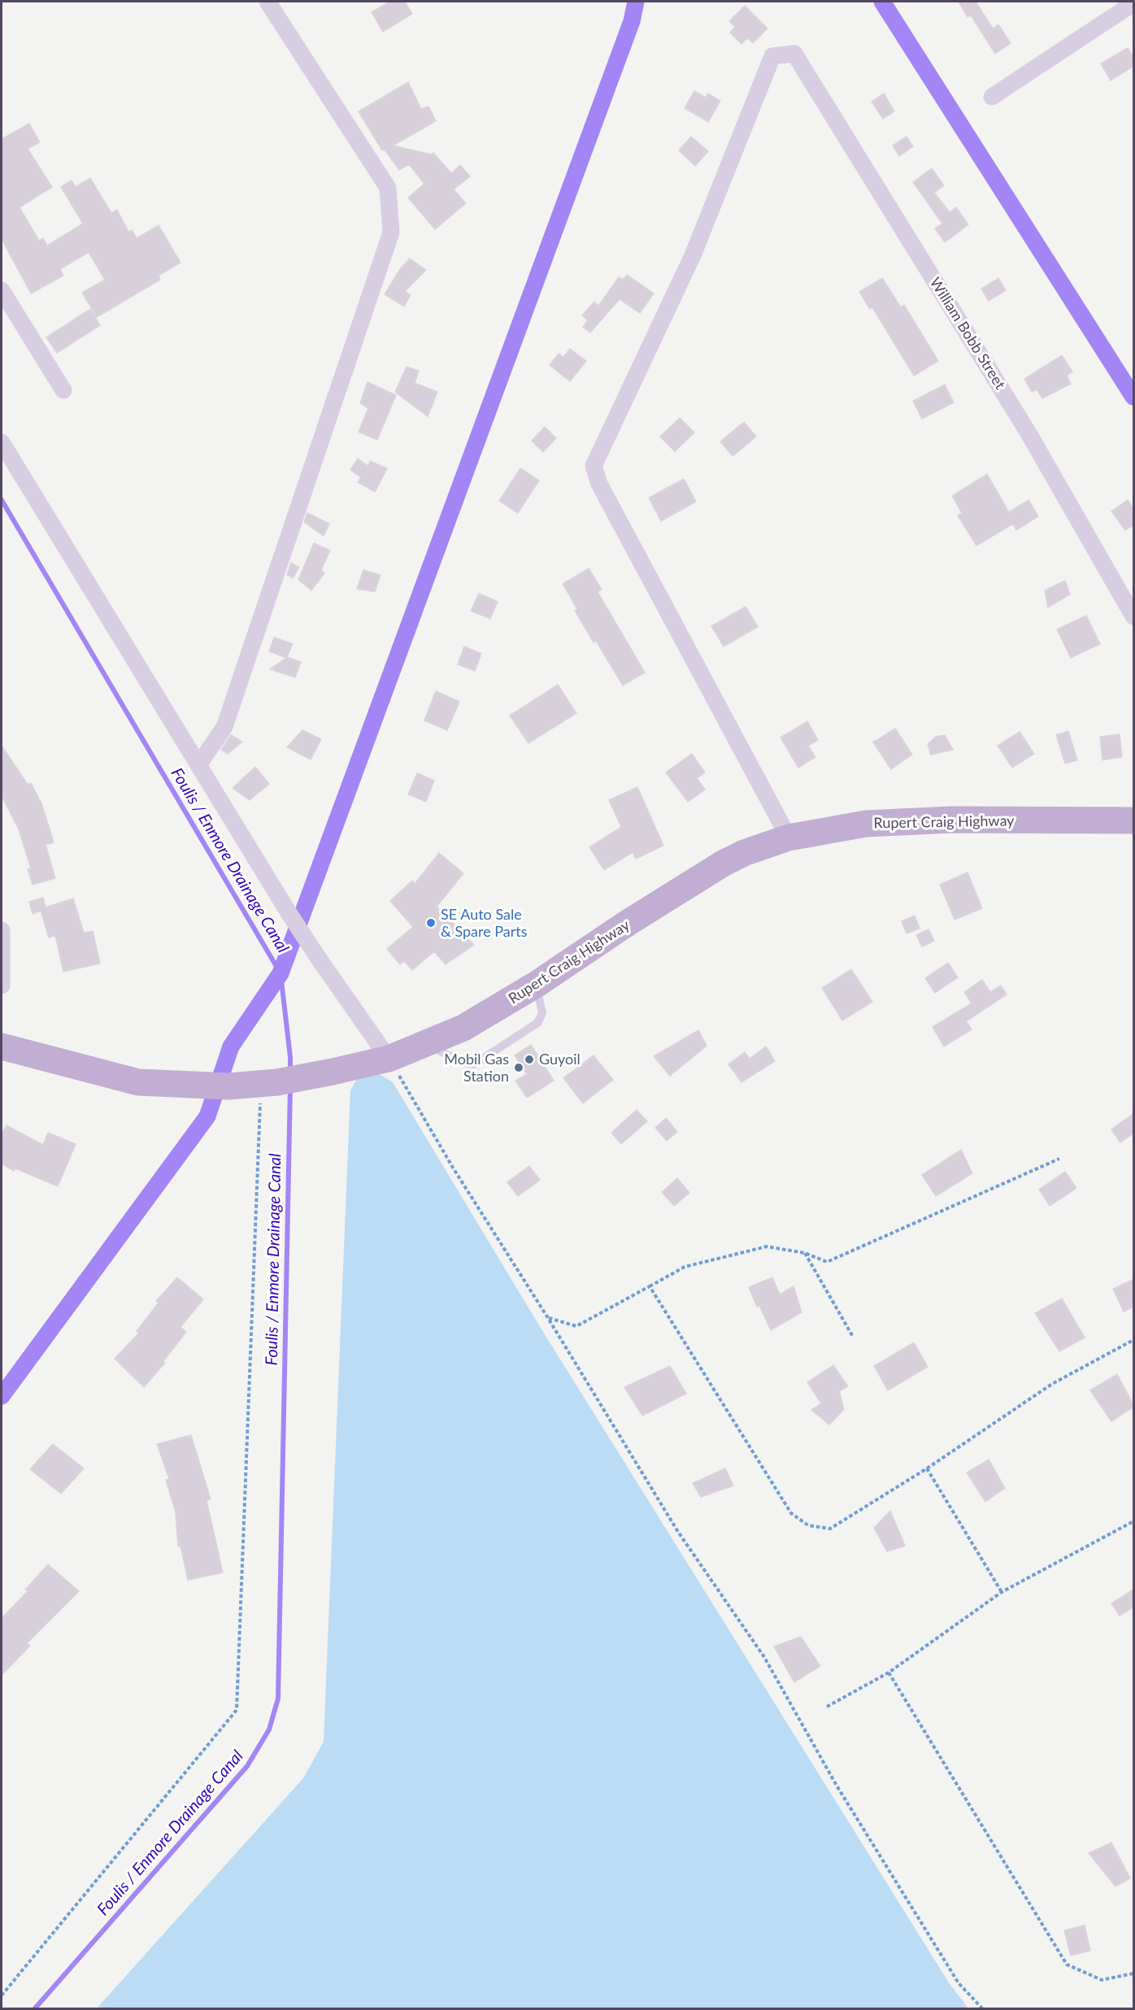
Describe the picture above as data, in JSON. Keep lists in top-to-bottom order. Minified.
{"streets":{"main road":["Rupert Craig Highway"],"street":["William Bobb Street"]},"crossings":[["William Bobb Street","Rupert Craig Highway"]],"water":["Foulis / Enmore Drainage Canal"],"places":["SE Auto Sale & Spare Parts","Guyoil","Mobil Gas Station"]}
